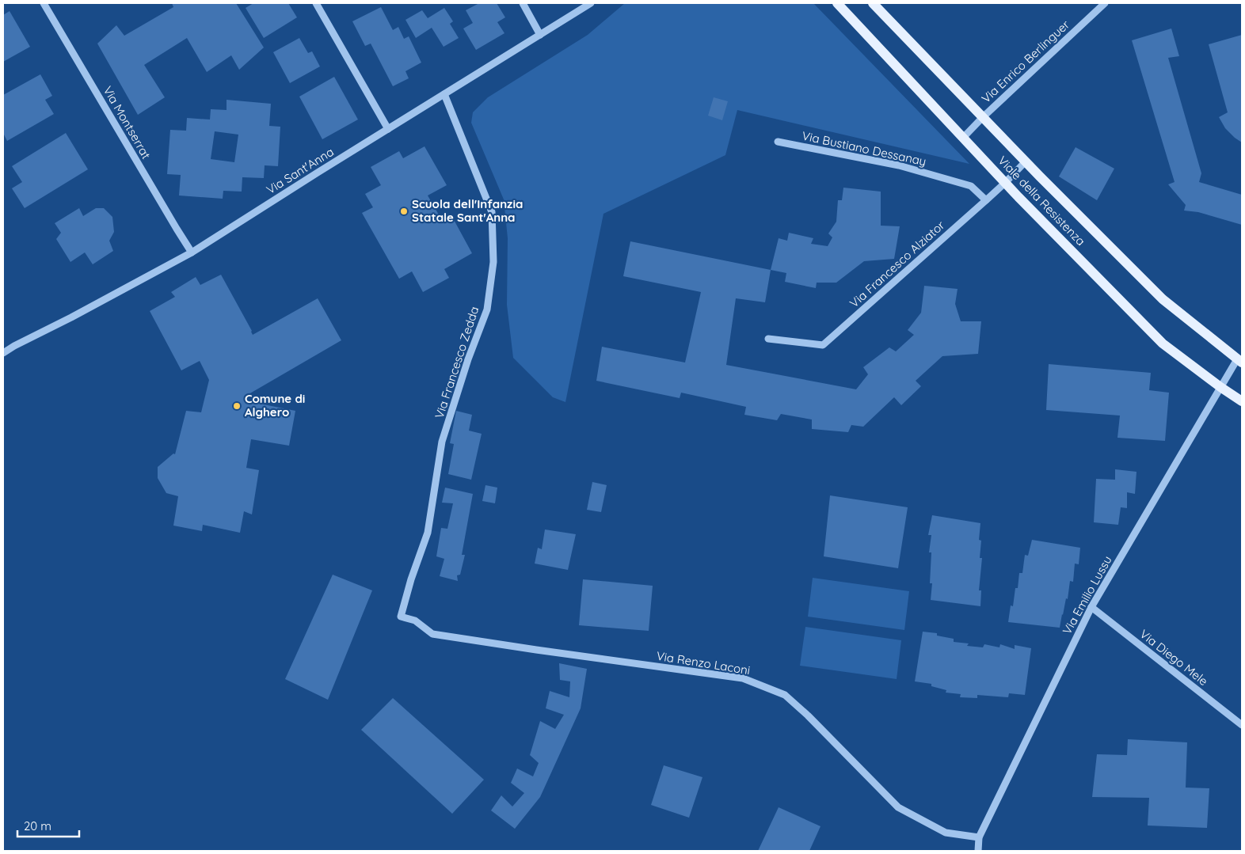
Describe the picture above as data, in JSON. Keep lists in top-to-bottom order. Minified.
{"streets":{"main road":["Viale della Resistenza"],"street":["Via Enrico Berlinguer","Via Montserrat","Via Bustiano Dessanay","Via Sant'Anna","Via Francesco Alziator","Via Francesco Zedda","Via Emilio Lussu","Via Diego Mele","Via Renzo Laconi"]},"crossings":[["Via Enrico Berlinguer","Viale della Resistenza"],["Via Montserrat","Via Sant'Anna"],["Via Bustiano Dessanay","Via Francesco Alziator"],["Via Sant'Anna","Via Francesco Zedda"],["Viale della Resistenza","Via Francesco Alziator"],["Viale della Resistenza","Via Emilio Lussu"],["Via Francesco Zedda","Via Renzo Laconi"],["Via Emilio Lussu","Via Diego Mele"],["Via Emilio Lussu","Via Renzo Laconi"]],"places":["Scuola dell'Infanzia Statale Sant'Anna","Comune di Alghero"],"scale_bar":"20 m"}
